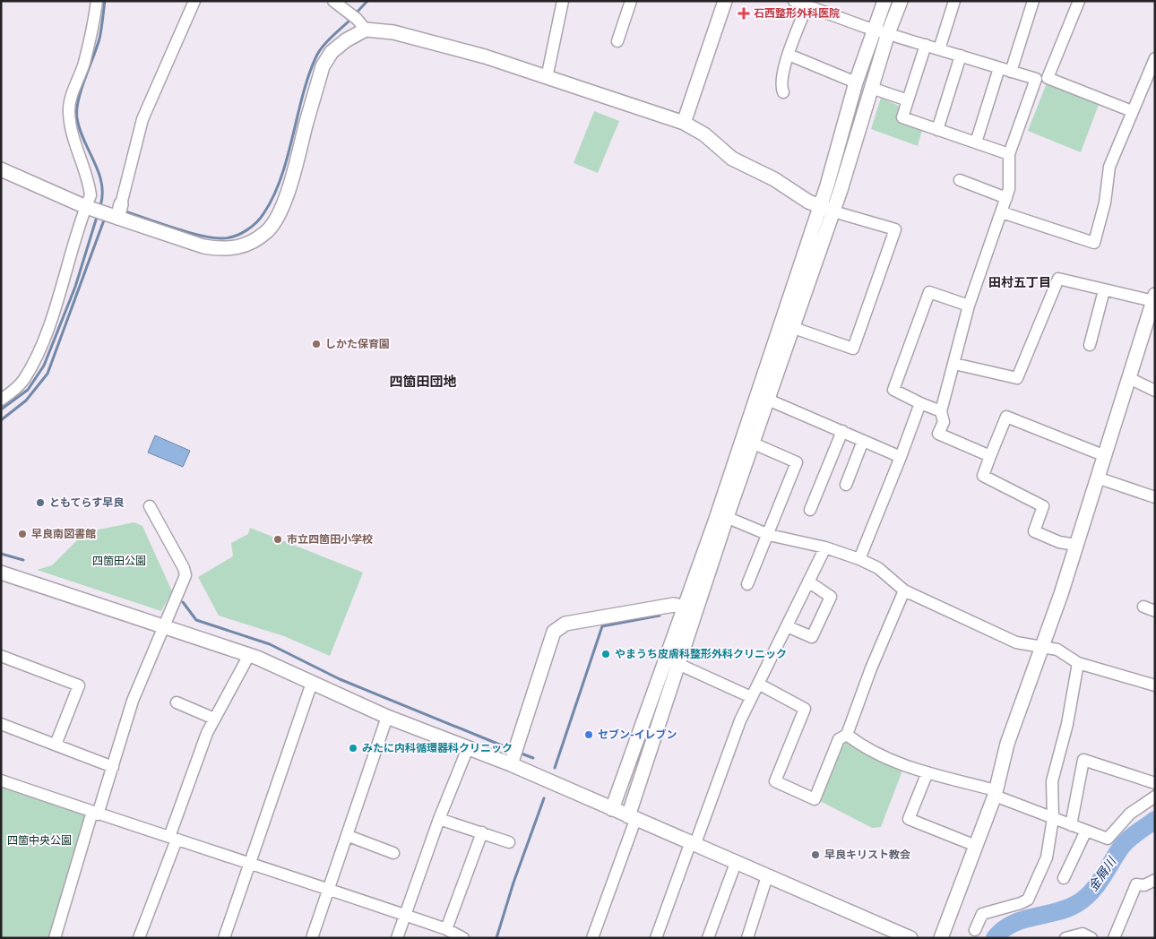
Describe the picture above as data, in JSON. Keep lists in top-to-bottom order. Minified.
{"districts":["田村五丁目","四箇田団地"],"water":["金屑川"],"parks":["四箇田公園","四箇中央公園"],"places":{"health":["石西整形外科医院"],"other":["しかた保育園","ともてらす早良","早良南図書館","市立四箇田小学校","やまうち皮膚科整形外科クリニック","セブン-イレブン","みたに内科循環器科クリニック","早良キリスト教会"]}}
